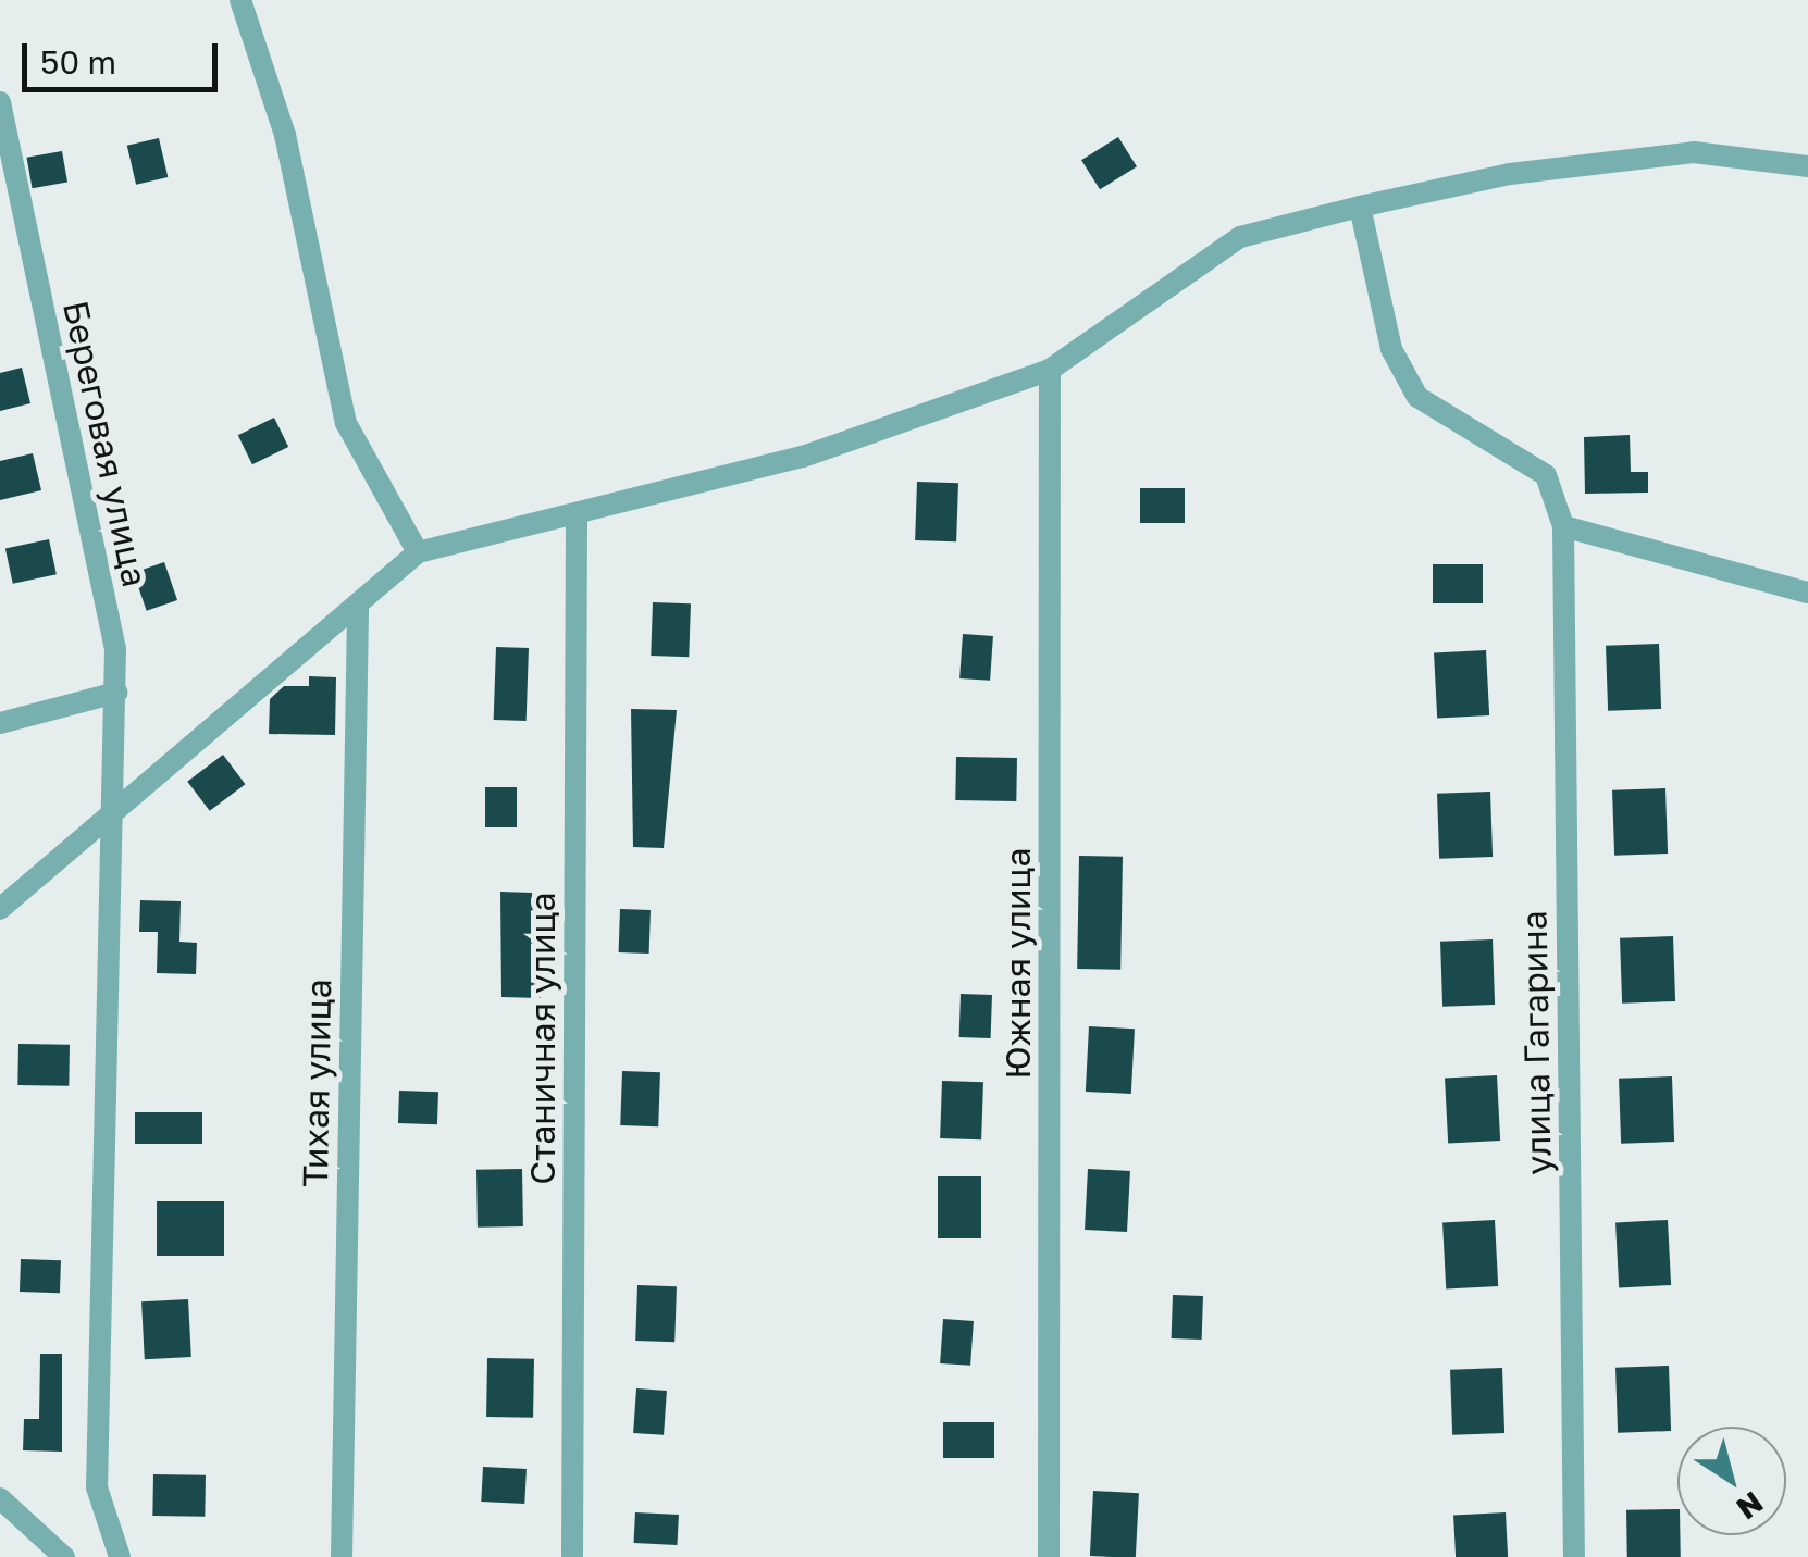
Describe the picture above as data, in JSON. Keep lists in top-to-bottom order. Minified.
{"streets":{"street":["Береговая улица","Южная улица","Станичная улица","улица Гагарина","Тихая улица"]},"scale_bar":"50 m","north":"bottom right"}
